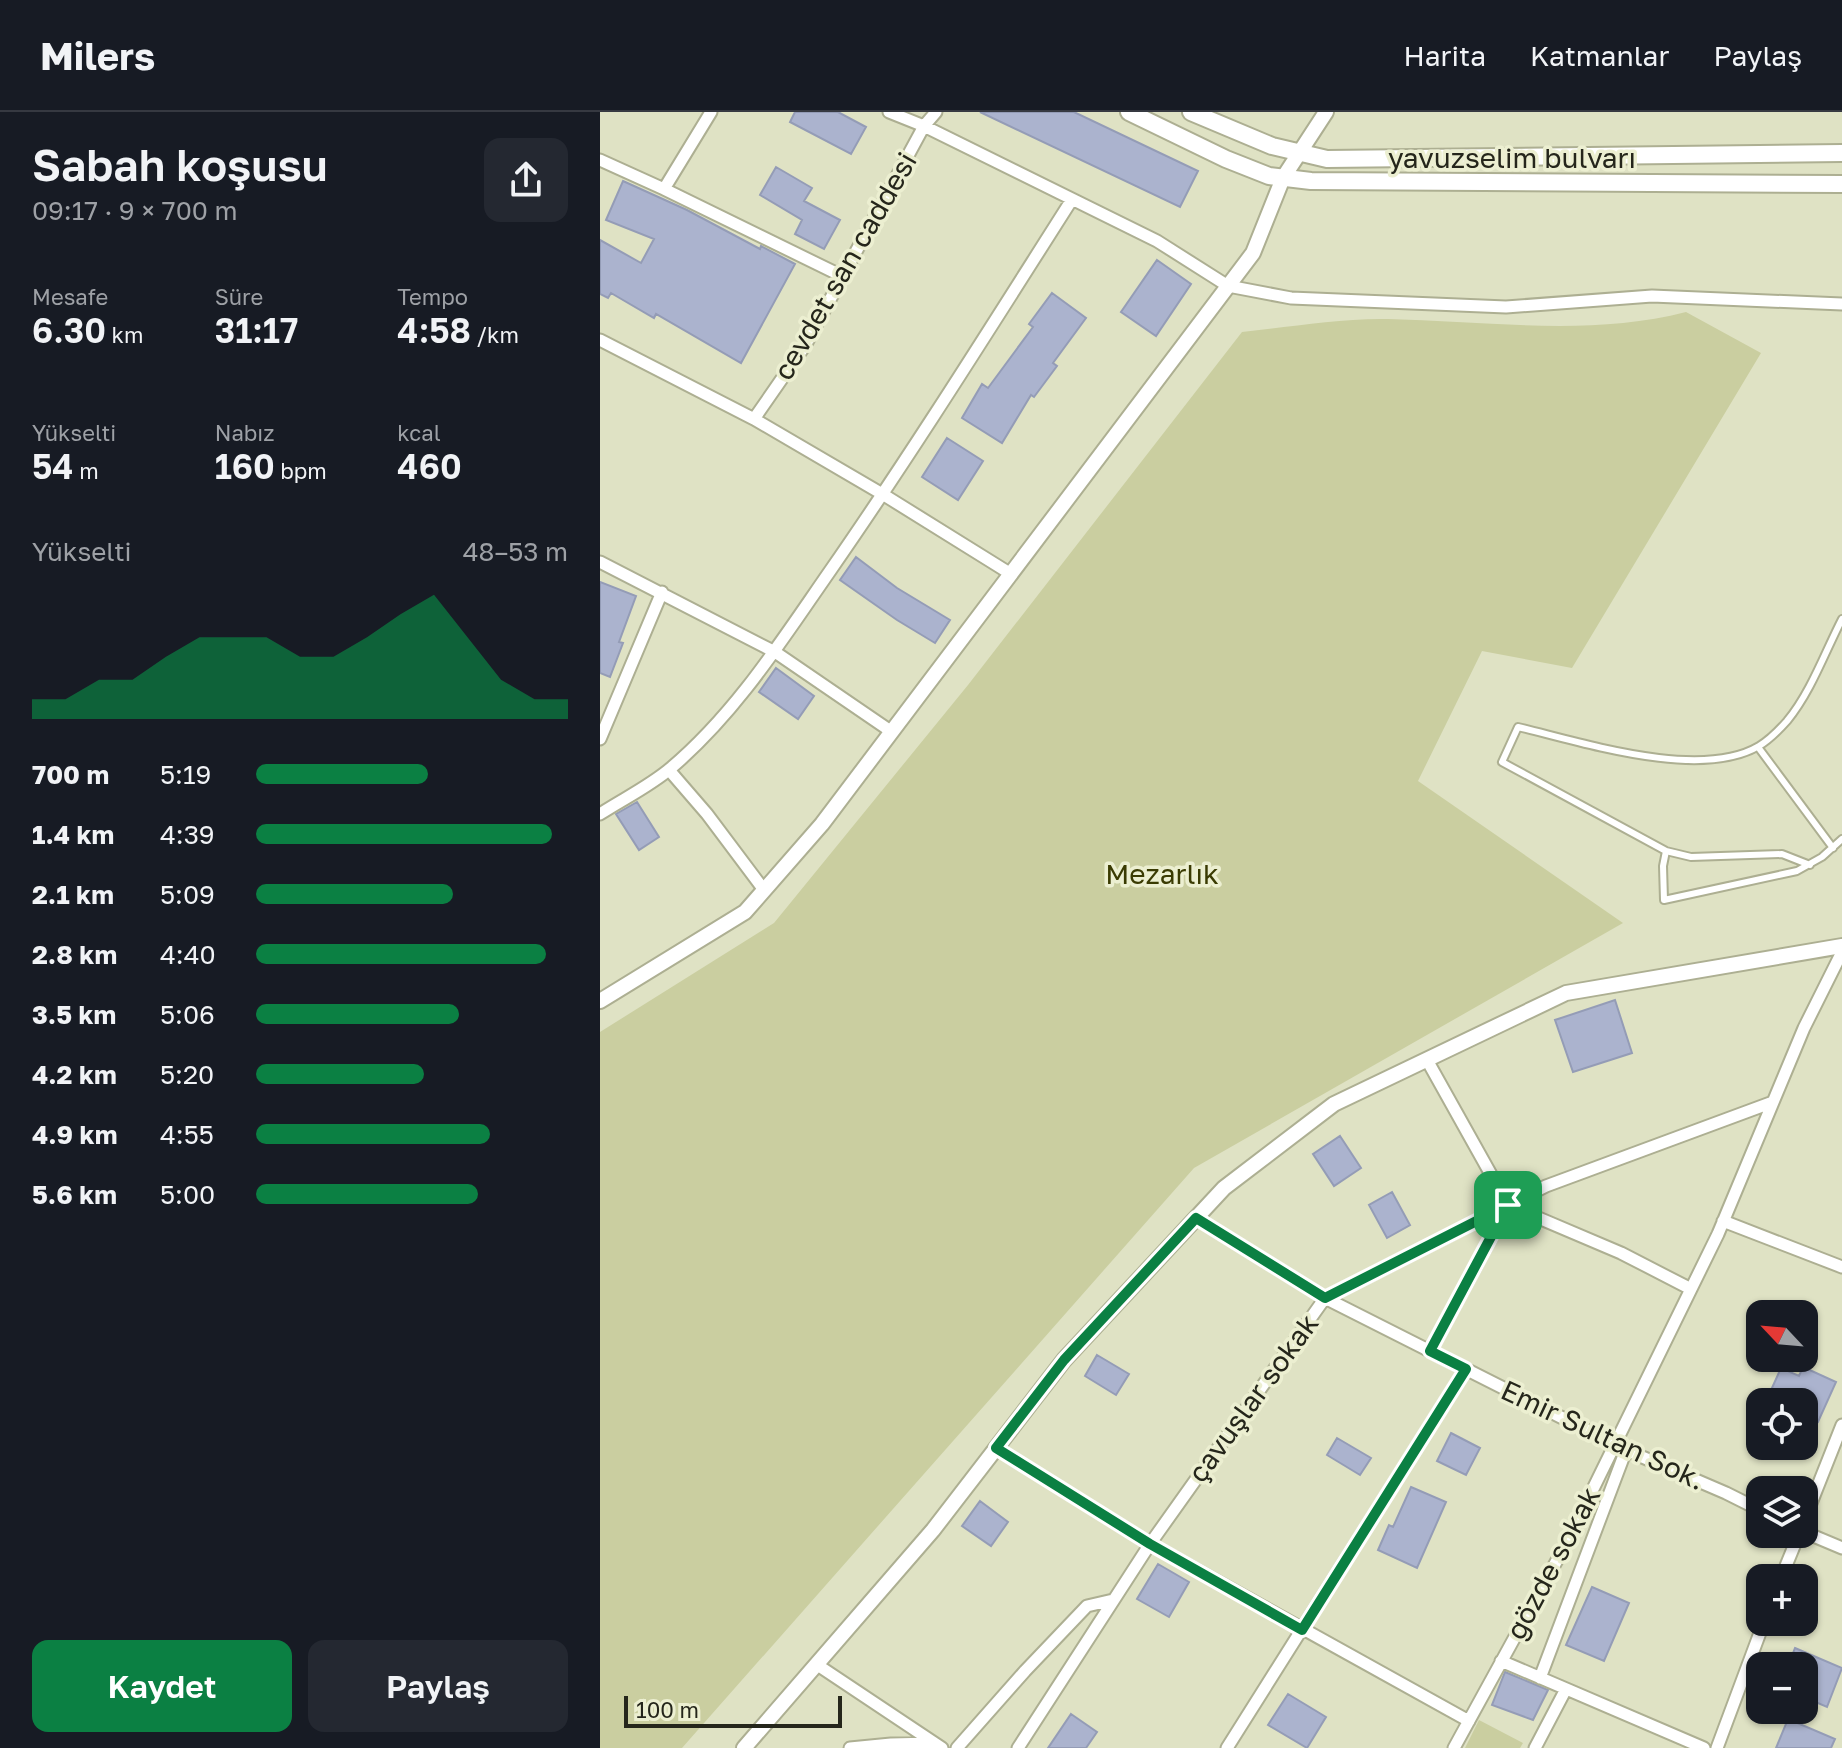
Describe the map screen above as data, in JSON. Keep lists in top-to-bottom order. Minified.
{"streets":{"main road":["yavuzselim bulvarı"],"street":["cevdet san caddesi","çavuşlar sokak","Emir Sultan Sok.","gözde sokak"]},"crossings":[["çavuşlar sokak","Emir Sultan Sok."],["çavuşlar sokak","gözde sokak"],["Emir Sultan Sok.","gözde sokak"]],"parks":["Mezarlık"],"scale_bar":"100 m","north":"top left","page":{"header":"Milers","nav":["Harita","Katmanlar","Paylaş"],"heading":["Sabah koşusu","09:17 · 9 × 700 m"],"stats":[["Mesafe","6.30 km"],["Süre","31:17"],["Tempo","4:58 /km"],["Yükselti","54 m"],["Nabız","160 bpm"],["kcal","460"]],"chart":["Yükselti","48–53 m"],"list":[{"name":"700 m","note":"5:19"},{"name":"1.4 km","note":"4:39"},{"name":"2.1 km","note":"5:09"},{"name":"2.8 km","note":"4:40"},{"name":"3.5 km","note":"5:06"},{"name":"4.2 km","note":"5:20"},{"name":"4.9 km","note":"4:55"},{"name":"5.6 km","note":"5:00"}],"map_buttons":["+","−"],"buttons":["Kaydet","Paylaş"],"scale":"100 m"}}
